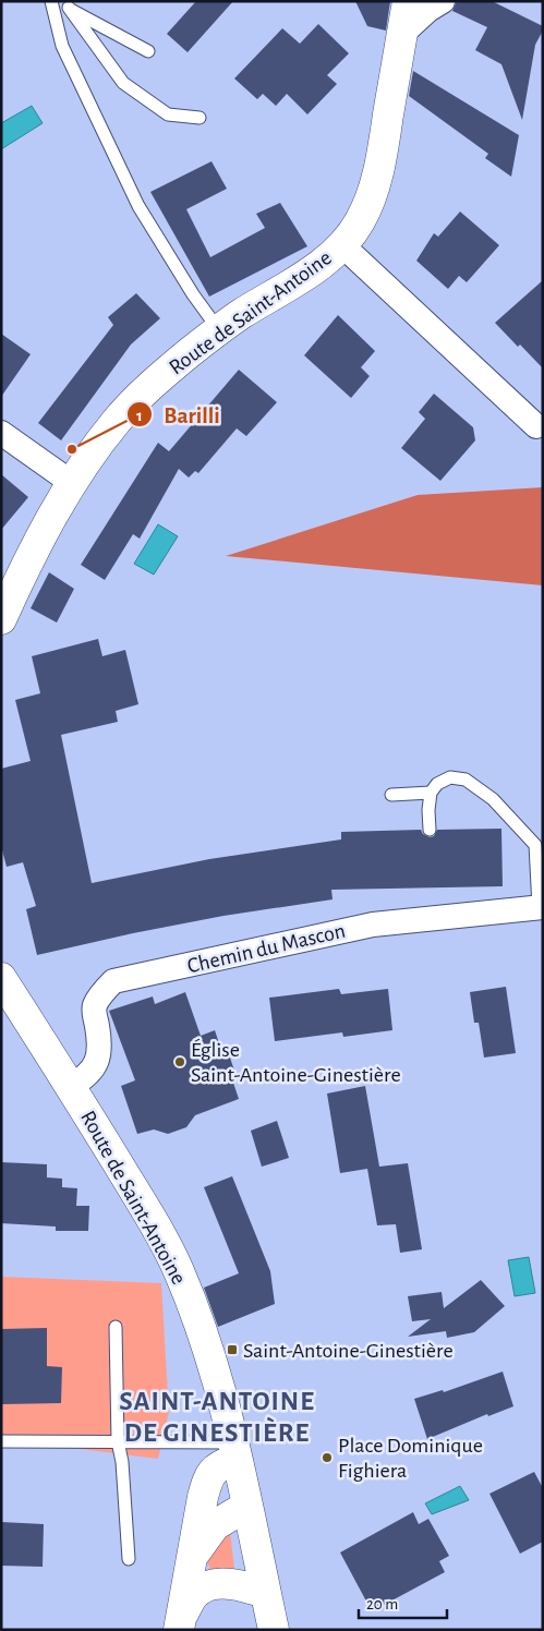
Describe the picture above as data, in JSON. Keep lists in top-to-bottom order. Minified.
{"streets":{"street":["Route de Saint-Antoine","Chemin du Mascon"]},"crossings":[["Route de Saint-Antoine","Chemin du Mascon"]],"districts":["SAINT-ANTOINE DE GINESTIÈRE"],"places":{"other":["Barilli","Église Saint-Antoine-Ginestière","Place Dominique Fighiera"],"transit":["Saint-Antoine-Ginestière"]},"scale_bar":"20 m"}
